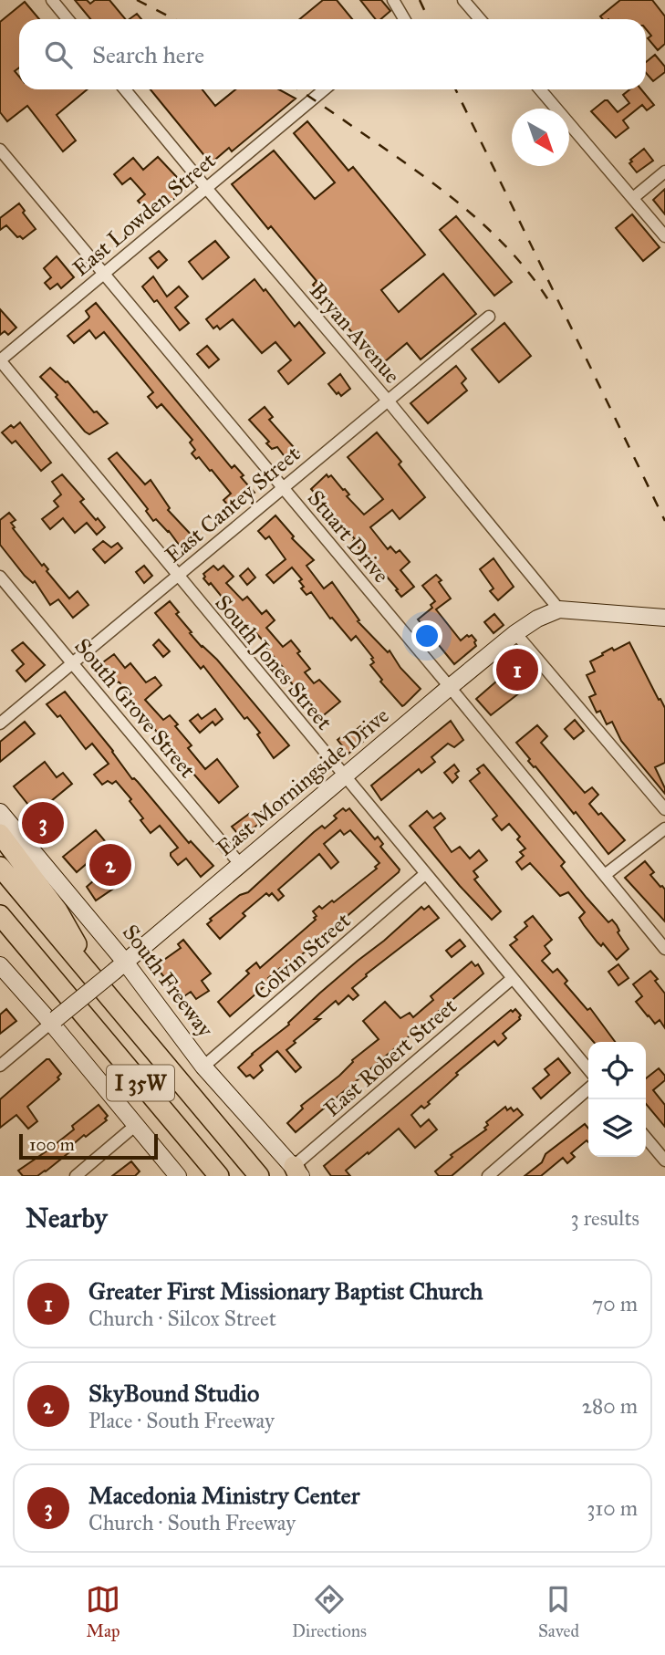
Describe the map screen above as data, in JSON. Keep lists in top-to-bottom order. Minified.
{"streets":{"highway":["I 35W"],"street":["East Lowden Street","Bryan Avenue","East Cantey Street","Stuart Drive","South Jones Street","South Grove Street","East Morningside Drive","Colvin Street","South Freeway","East Robert Street"]},"crossings":[["East Lowden Street","Bryan Avenue"],["East Lowden Street","Stuart Drive"],["East Lowden Street","South Jones Street"],["Bryan Avenue","East Cantey Street"],["Bryan Avenue","East Morningside Drive"],["East Cantey Street","Stuart Drive"],["East Cantey Street","South Jones Street"],["East Cantey Street","South Grove Street"],["Stuart Drive","East Morningside Drive"],["South Jones Street","East Morningside Drive"],["South Jones Street","Colvin Street"],["South Jones Street","East Robert Street"],["South Grove Street","East Morningside Drive"],["East Morningside Drive","South Freeway"],["Colvin Street","South Freeway"],["South Freeway","East Robert Street"]],"scale_bar":"100 m","north":"bottom right","page":{"search":"Search here","pins":["1","3","2"],"scale":"100 m","heading":["Nearby","3 results"],"list":[{"mark":"1","name":"Greater First Missionary Baptist Church","note":"Church · Silcox Street","value":"70 m"},{"mark":"2","name":"SkyBound Studio","note":"Place · South Freeway","value":"280 m"},{"mark":"3","name":"Macedonia Ministry Center","note":"Church · South Freeway","value":"310 m"}],"nav":["Map","Directions","Saved"]}}
